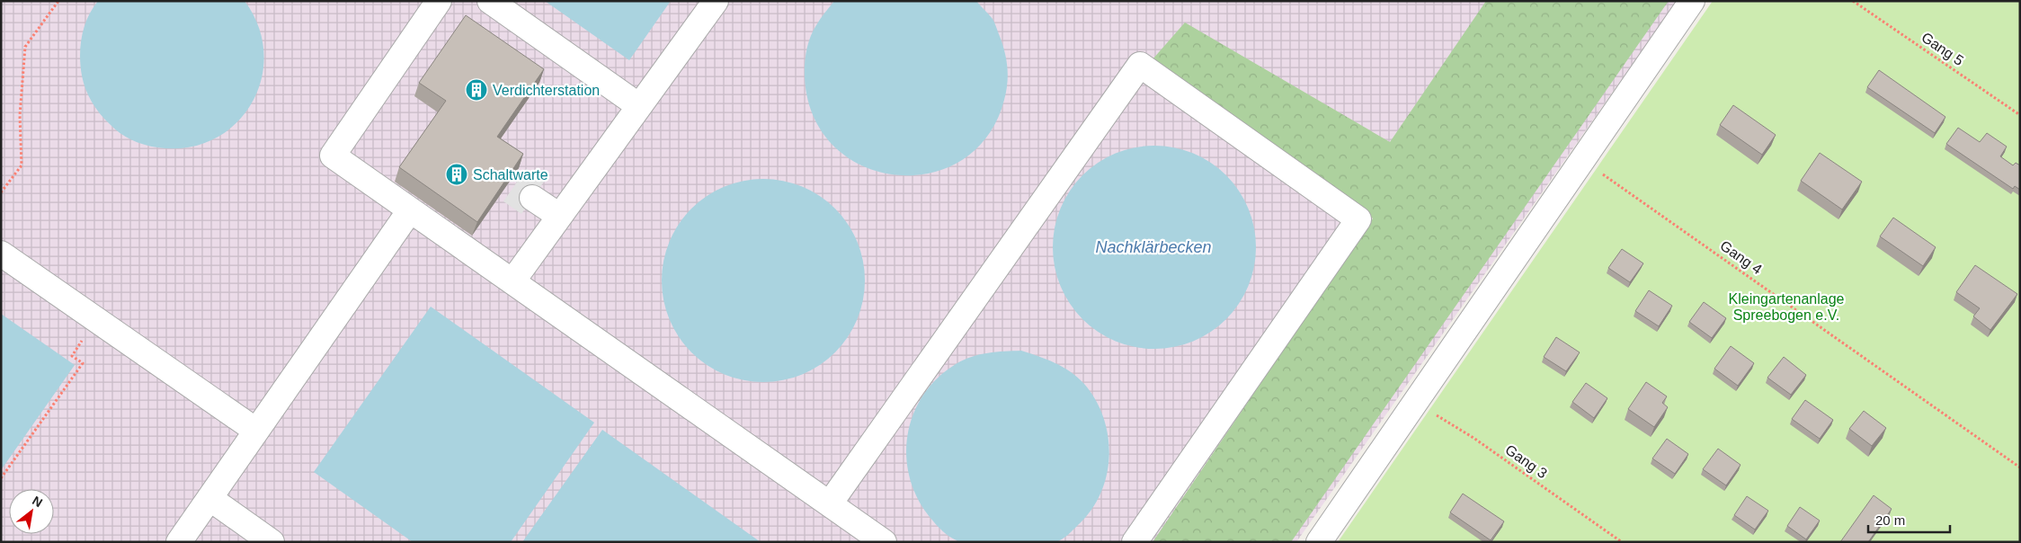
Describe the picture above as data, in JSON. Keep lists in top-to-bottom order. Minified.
{"streets":{"path":["Gang 5","Gang 4","Gang 3"]},"water":["Nachklärbecken"],"parks":["Kleingartenanlage Spreebogen e.V."],"places":{"building":["Verdichterstation","Schaltwarte"]},"scale_bar":"20 m","north":"top right"}
